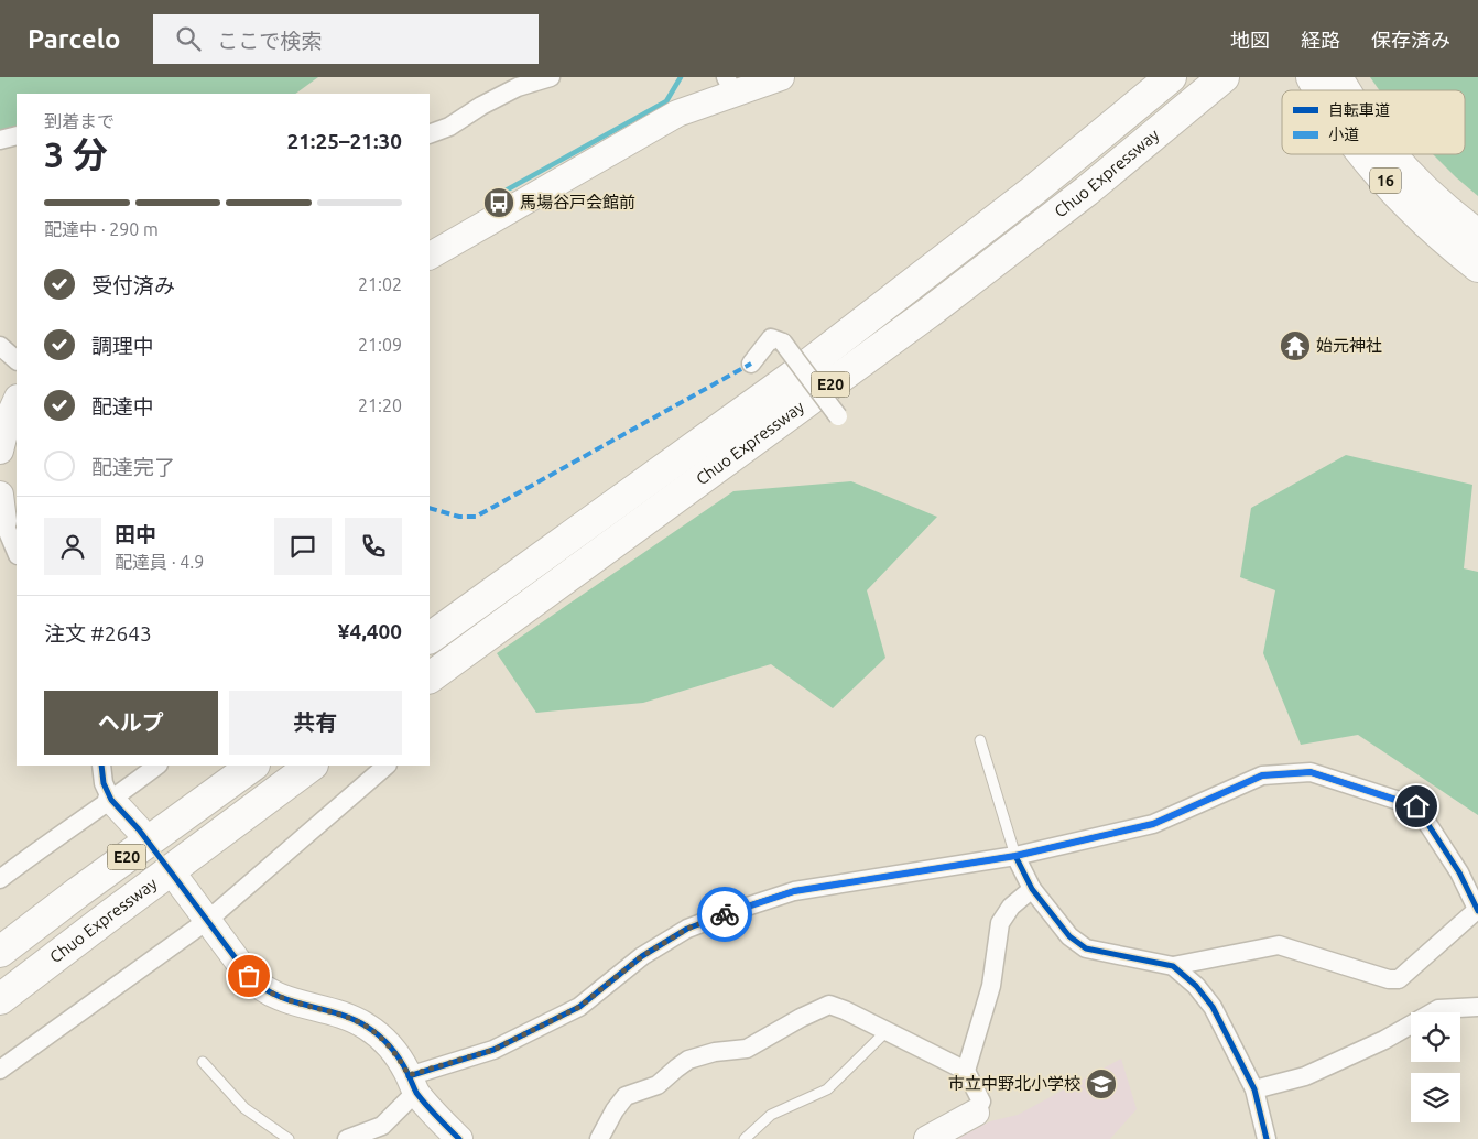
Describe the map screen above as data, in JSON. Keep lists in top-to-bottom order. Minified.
{"streets":{"highway":["Chuo Expressway","16","E20"]},"places":{"bus stop":["馬場谷戸会館前"],"temple":["始元神社"],"school or university":["市立中野北小学校"]},"legend":["自転車道","小道"],"page":{"header":"Parcelo","search":"ここで検索","nav":["地図","経路","保存済み"],"heading":["3 分","到着まで","21:25–21:30"],"panel":["田中","配達員 · 4.9","注文 #2643","¥4,400"],"bar":"配達中 · 290 m","list":[["受付済み","21:02"],["調理中","21:09"],["配達中","21:20"],"配達完了"],"buttons":["ヘルプ","共有"]}}
